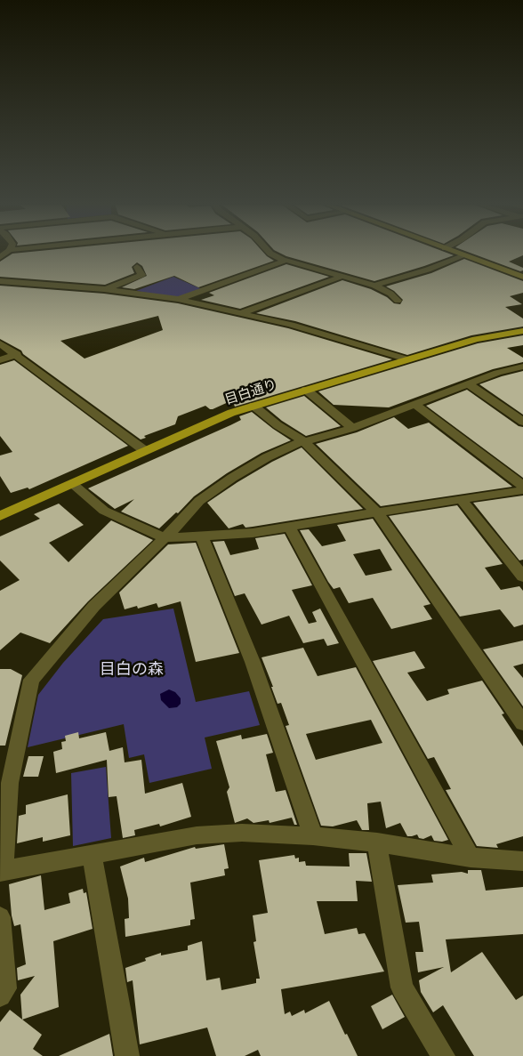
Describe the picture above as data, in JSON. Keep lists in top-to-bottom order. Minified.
{"streets":{"main road":["目白通り"]},"parks":["目白の森"]}
